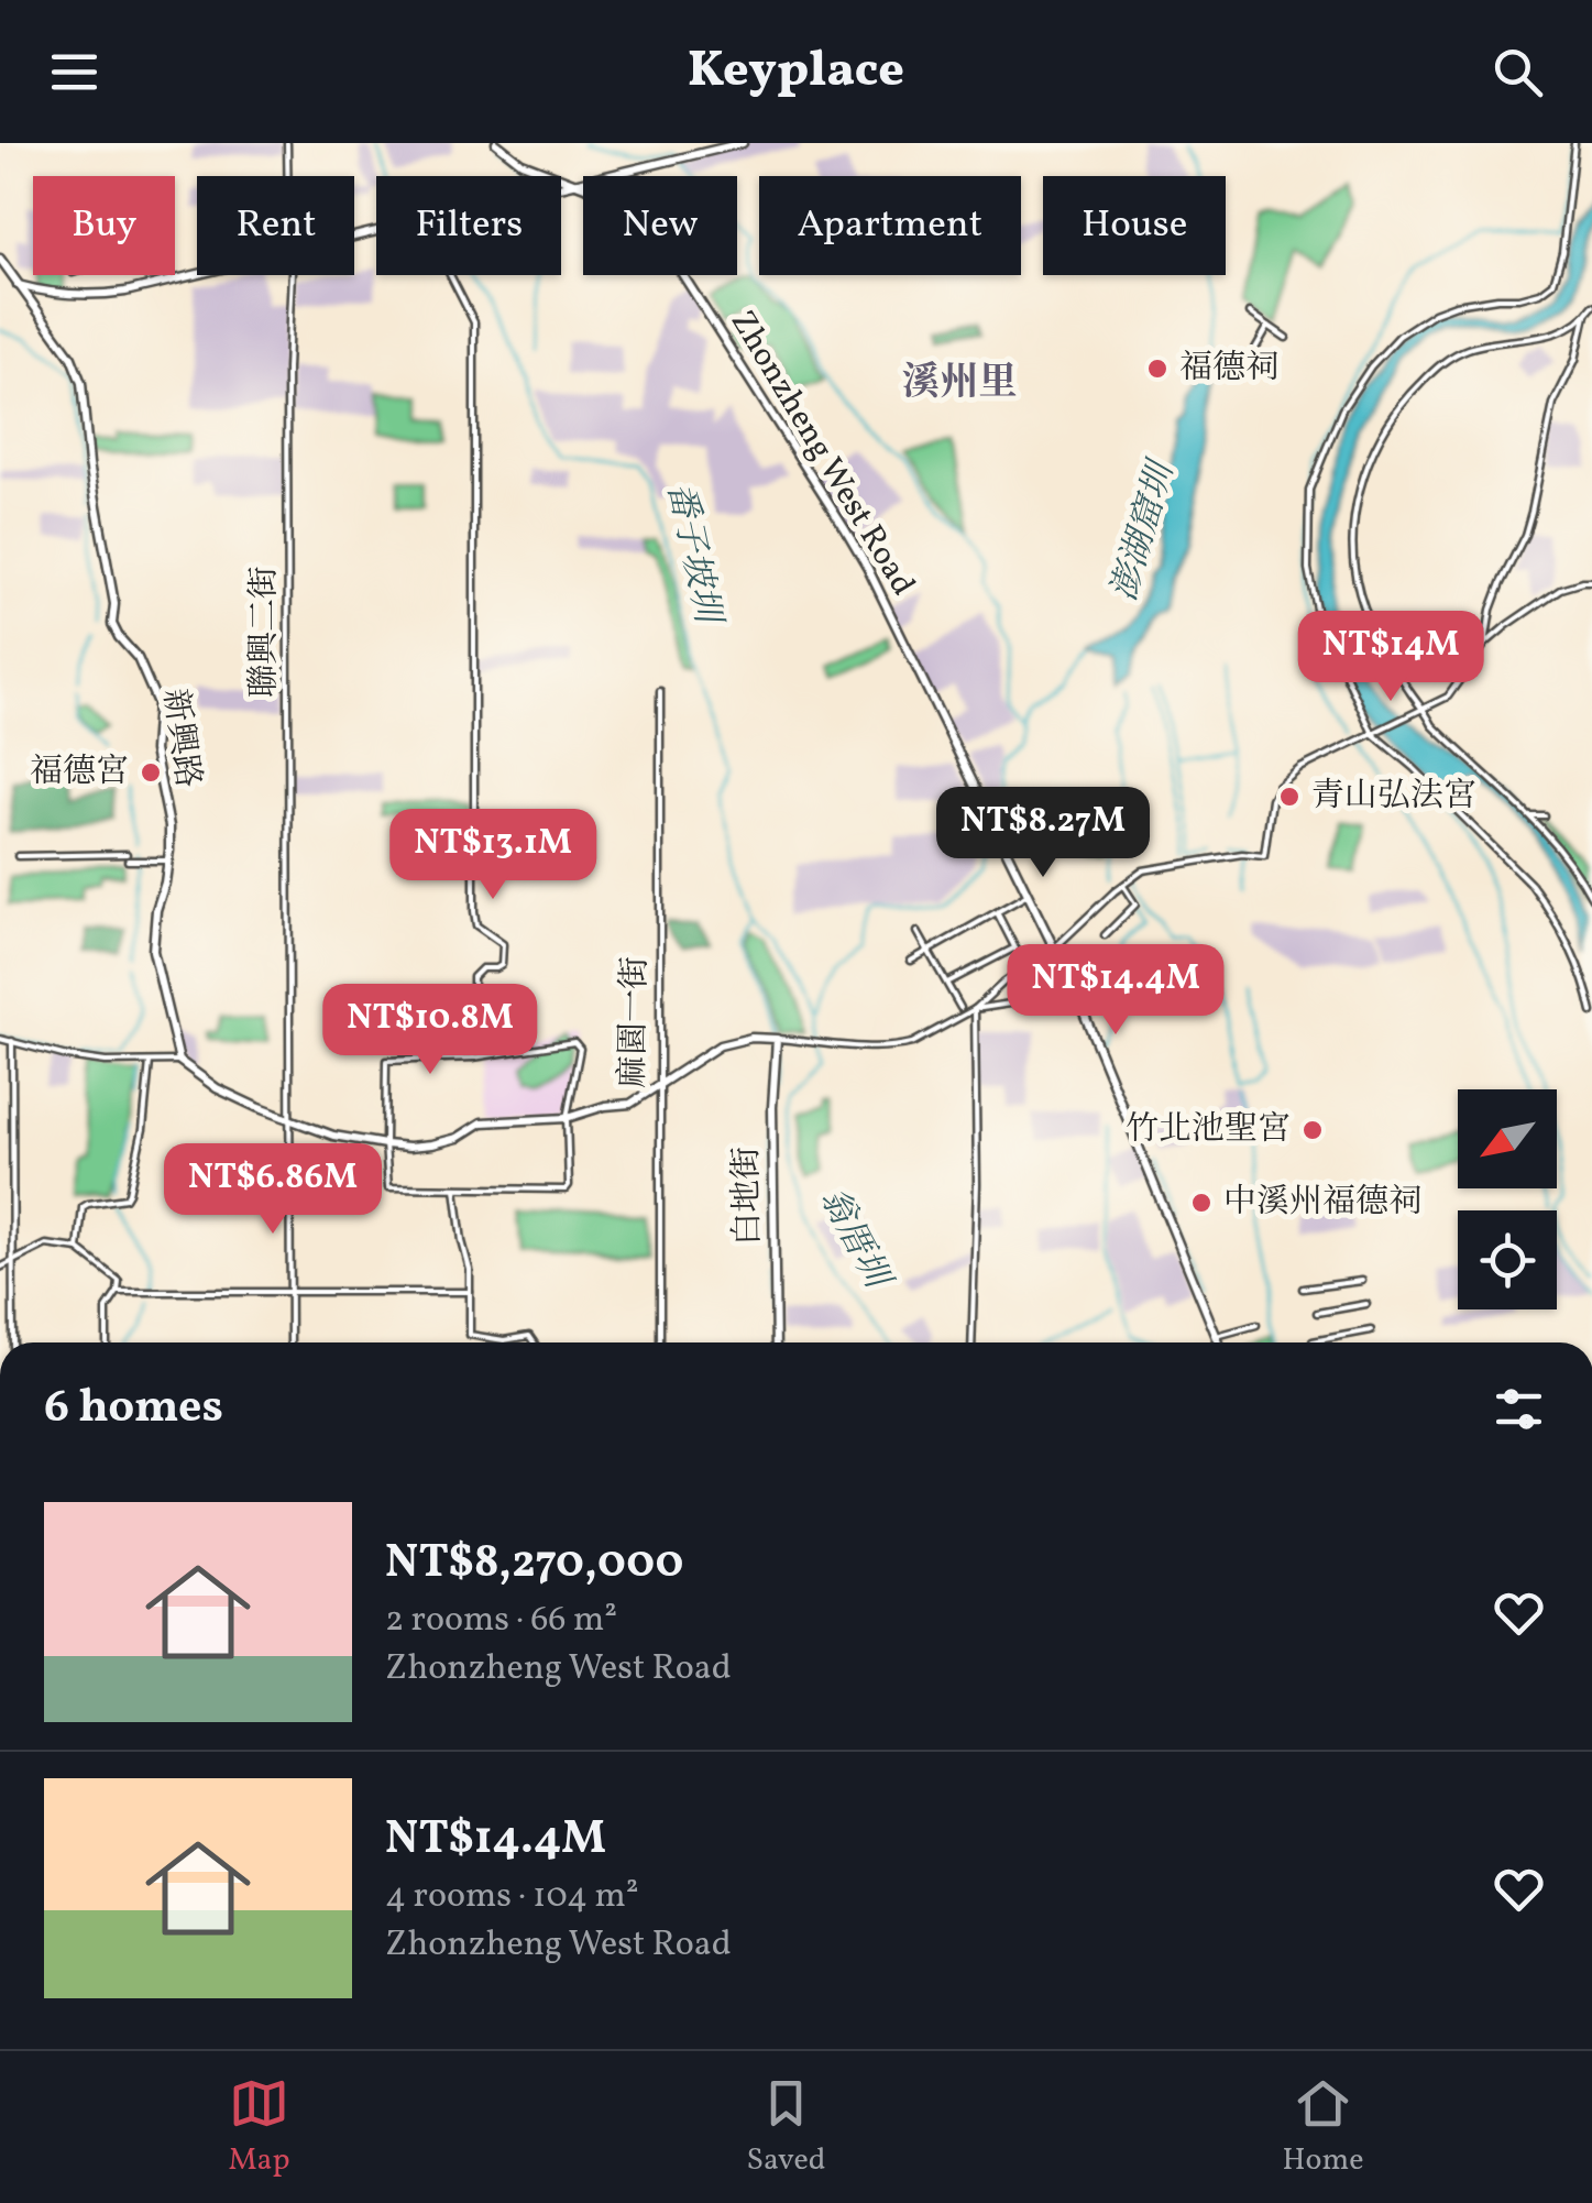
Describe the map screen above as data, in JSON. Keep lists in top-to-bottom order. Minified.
{"streets":{"street":["Zhonzheng West Road","聯興二街","新興路","麻園一街","白地街"]},"districts":["溪州里"],"water":["澎湖窟圳","番子坡圳","翁厝圳"],"places":["福德祠","福德宮","青山弘法宮","竹北池聖宮","中溪州福德祠"],"north":"bottom left","page":{"header":"Keyplace","chip":["Buy","Rent","Filters","New","Apartment","House"],"price":["NT$14M","NT$8.27M","NT$13.1M","NT$14.4M","NT$10.8M","NT$6.86M"],"heading":"6 homes","list":[{"name":"NT$8,270,000","note":"2 rooms · 66 m² · Zhonzheng West Road"},{"name":"NT$14.4M","note":"4 rooms · 104 m² · Zhonzheng West Road"}],"tabs":["Map","Saved","Home"]}}
